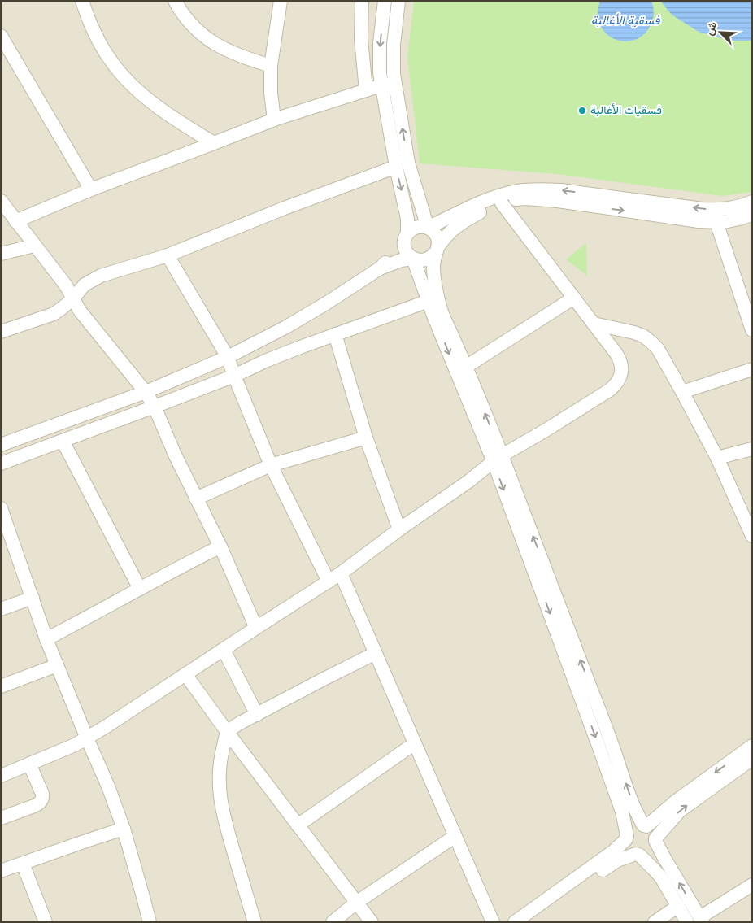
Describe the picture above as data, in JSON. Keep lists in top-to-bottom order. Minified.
{"water":["فسقية الأغالبة"],"places":["فسقيات الأغالبة"],"north":"top left"}
